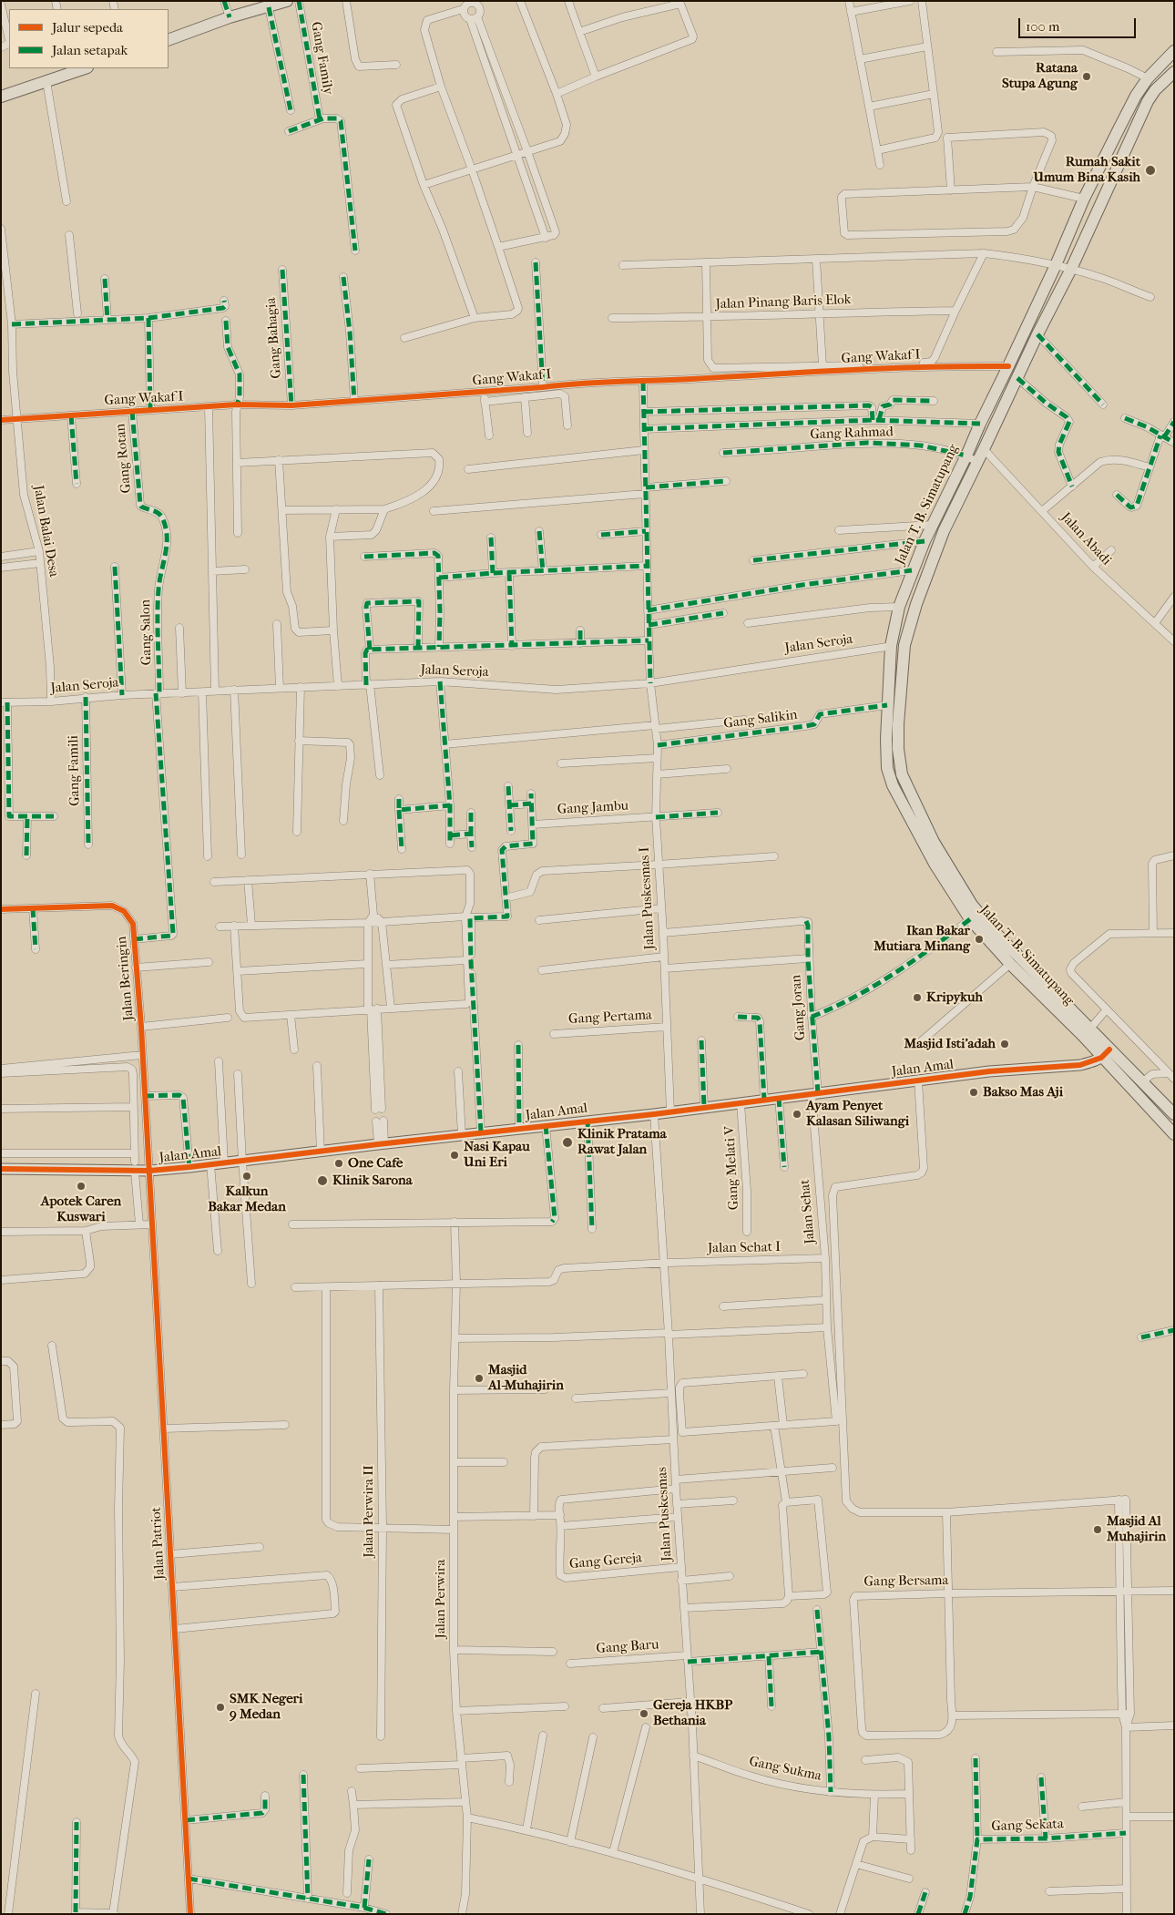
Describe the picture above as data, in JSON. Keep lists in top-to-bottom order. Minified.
{"streets":{"main road":["Jalan T. B. Simatupang"],"street":["Gang Family","Jalan Pinang Baris Elok","Gang Bahagia","Gang Wakaf I","Gang Rahmad","Gang Rotan","Jalan Balai Desa","Jalan Abadi","Gang Salon","Jalan Seroja","Gang Salikin","Gang Famili","Gang Jambu","Jalan Puskesmas I","Jalan Beringin","Gang Joran","Gang Pertama","Jalan Amal","Gang Melati V","Jalan Sehat","Jalan Sehat I","Jalan Perwira II","Jalan Puskesmas","Jalan Patriot","Gang Gereja","Gang Bersama","Jalan Perwira","Gang Baru","Gang Sukma","Gang Sekata"]},"crossings":[["Gang Bahagia","Gang Wakaf I"],["Gang Wakaf I","Gang Rotan"],["Gang Wakaf I","Jalan T. B. Simatupang"],["Gang Wakaf I","Jalan Balai Desa"],["Gang Wakaf I","Jalan Puskesmas I"],["Gang Rahmad","Jalan T. B. Simatupang"],["Gang Rotan","Gang Salon"],["Jalan T. B. Simatupang","Jalan Abadi"],["Jalan T. B. Simatupang","Jalan Seroja"],["Jalan T. B. Simatupang","Gang Salikin"],["Jalan T. B. Simatupang","Jalan Amal"],["Jalan Balai Desa","Jalan Seroja"],["Gang Salon","Jalan Seroja"],["Gang Salon","Jalan Beringin"],["Jalan Seroja","Gang Famili"],["Jalan Seroja","Jalan Puskesmas I"],["Gang Salikin","Jalan Puskesmas I"],["Gang Jambu","Jalan Puskesmas I"],["Jalan Puskesmas I","Gang Joran"],["Jalan Puskesmas I","Gang Pertama"],["Jalan Puskesmas I","Jalan Amal"],["Jalan Beringin","Jalan Amal"],["Jalan Beringin","Jalan Patriot"],["Gang Joran","Jalan Amal"],["Gang Joran","Jalan Sehat"],["Jalan Amal","Gang Melati V"],["Jalan Amal","Jalan Sehat"],["Jalan Amal","Jalan Puskesmas"],["Jalan Amal","Jalan Patriot"],["Jalan Sehat","Jalan Sehat I"],["Jalan Sehat I","Jalan Perwira II"],["Jalan Sehat I","Jalan Puskesmas"],["Jalan Sehat I","Jalan Perwira"],["Jalan Puskesmas","Gang Gereja"],["Jalan Puskesmas","Gang Baru"],["Jalan Puskesmas","Gang Sukma"]],"places":["Ratana Stupa Agung","Rumah Sakit Umum Bina Kasih","Ikan Bakar Mutiara Minang","Kripykuh","Masjid Isti'adah","Bakso Mas Aji","Ayam Penyet Kalasan Siliwangi","Klinik Pratama Rawat Jalan","Nasi Kapau Uni Eri","One Cafe","Kalkun Bakar Medan","Klinik Sarona","Apotek Caren Kuswari","Masjid Al-Muhajirin","Masjid Al Muhajirin","SMK Negeri 9 Medan","Gereja HKBP Bethania"],"legend":["Jalur sepeda","Jalan setapak"],"scale_bar":"100 m"}
